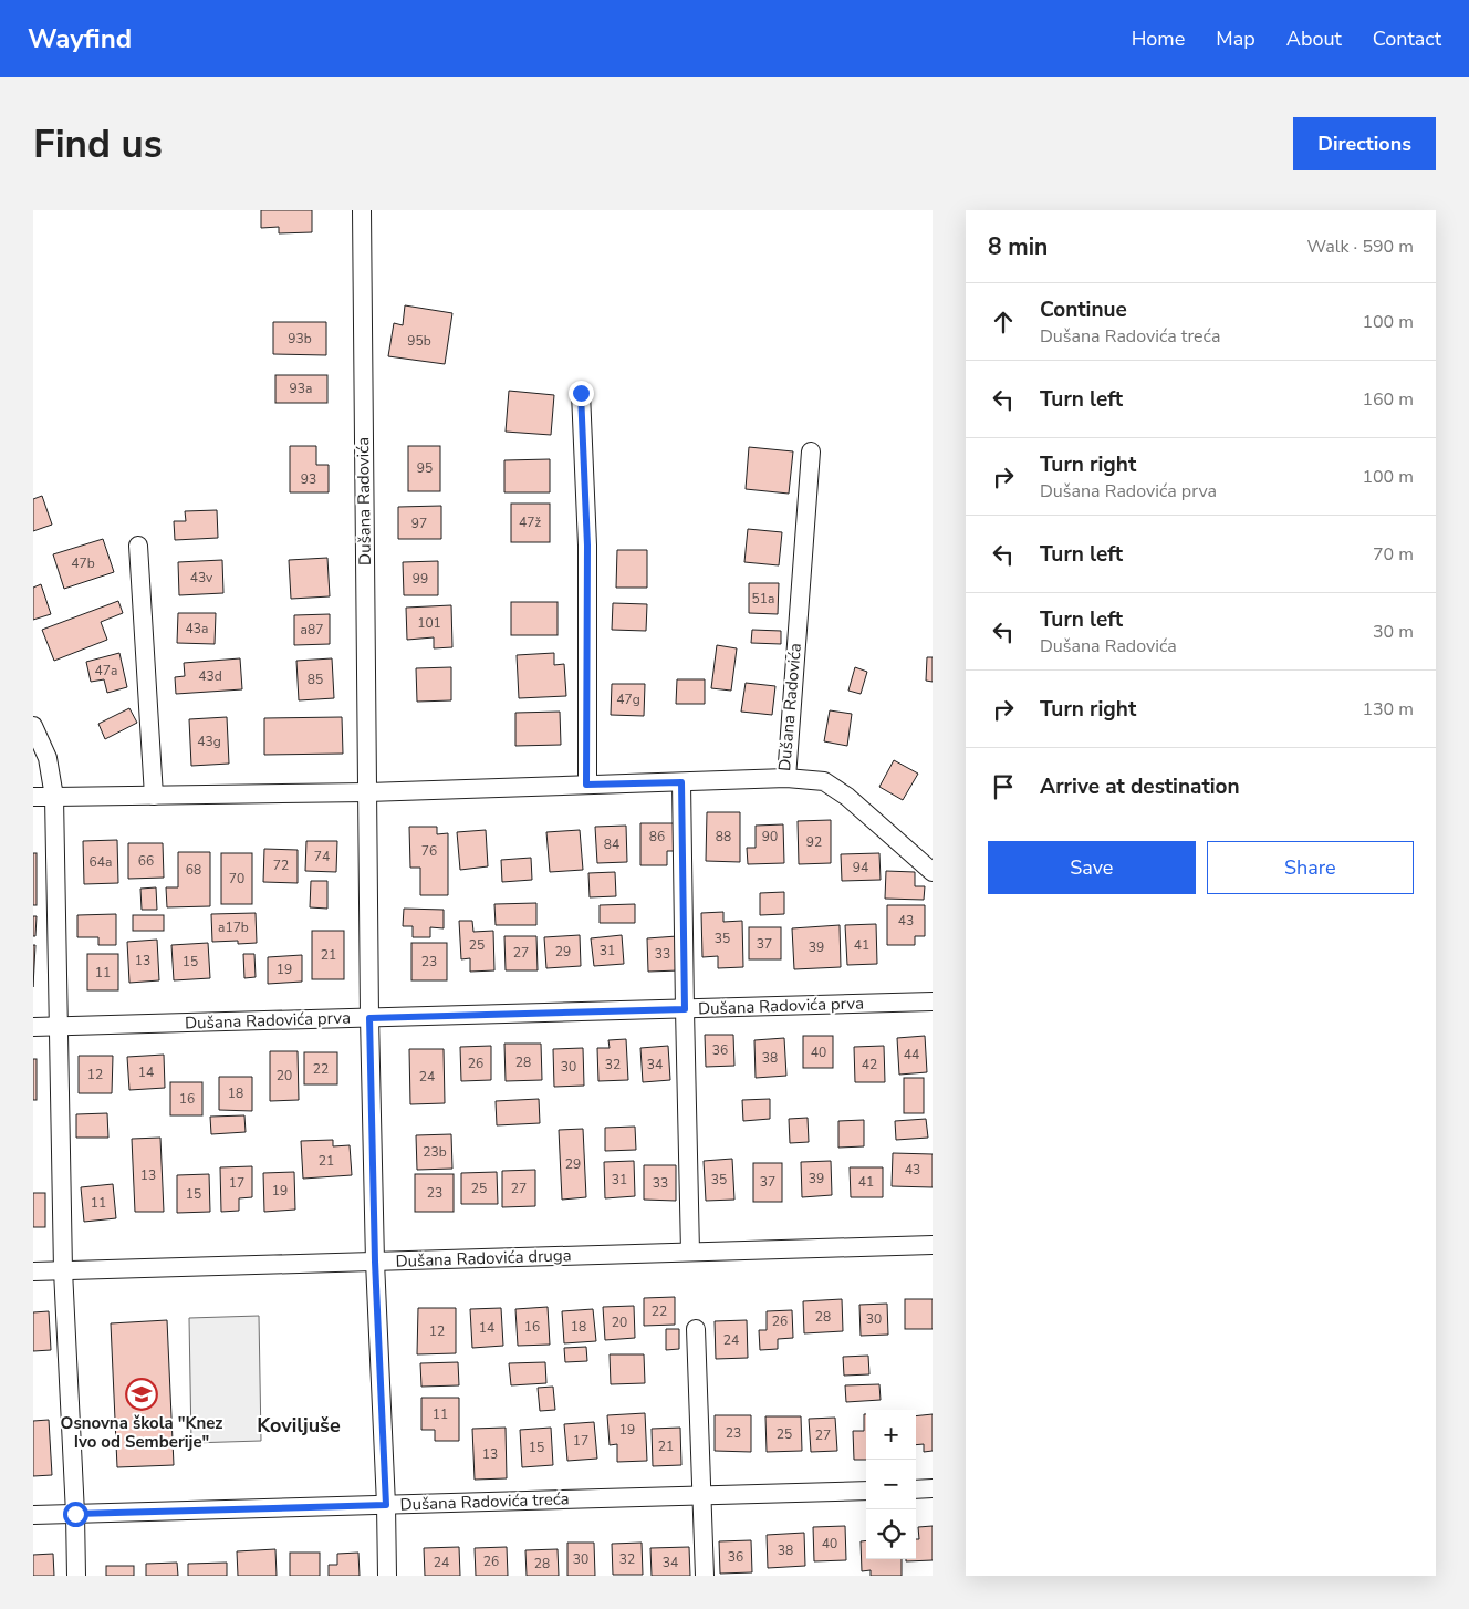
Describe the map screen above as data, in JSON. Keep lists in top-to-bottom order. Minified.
{"streets":{"street":["Dušana Radovića","Dušana Radovića prva","Dušana Radovića druga","Dušana Radovića treća"]},"districts":["Koviljuše"],"places":{"school or university":["Osnovna škola \"Knez Ivo od Semberije\""]},"house_numbers":["93b","95b","93a","95","93","47ž","97","47b","43v","99","51a","101","43a","a87","47a","43d","85","47g","43g","86","88","90","92","84","76","74","66","64a","72","94","68","70","43","a17b","35","37","25","41","39","31","29","27","33","21","13","15","23","19","11","36","40","44","38","28","26","32","34","42","30","22","14","12","20","24","18","16","23b","21","29","43","13","39","31","35","37","41","17","33","25","27","19","23","15","11","22","28","30","26","20","16","18","14","12","24","11","19","23","25","27","17","21","15","13","40","38","36","30","32","26","24","34","28"],"page":{"header":"Wayfind","nav":["Home","Map","About","Contact"],"buttons":["Directions",["Save","Share"]],"title":"Find us","heading":["8 min","Walk · 590 m"],"list":[["Continue","Dušana Radovića treća","100 m"],["Turn left","160 m"],["Turn right","Dušana Radovića prva","100 m"],["Turn left","70 m"],["Turn left","Dušana Radovića","30 m"],["Turn right","130 m"],"Arrive at destination"],"map_buttons":["+","−"]}}
